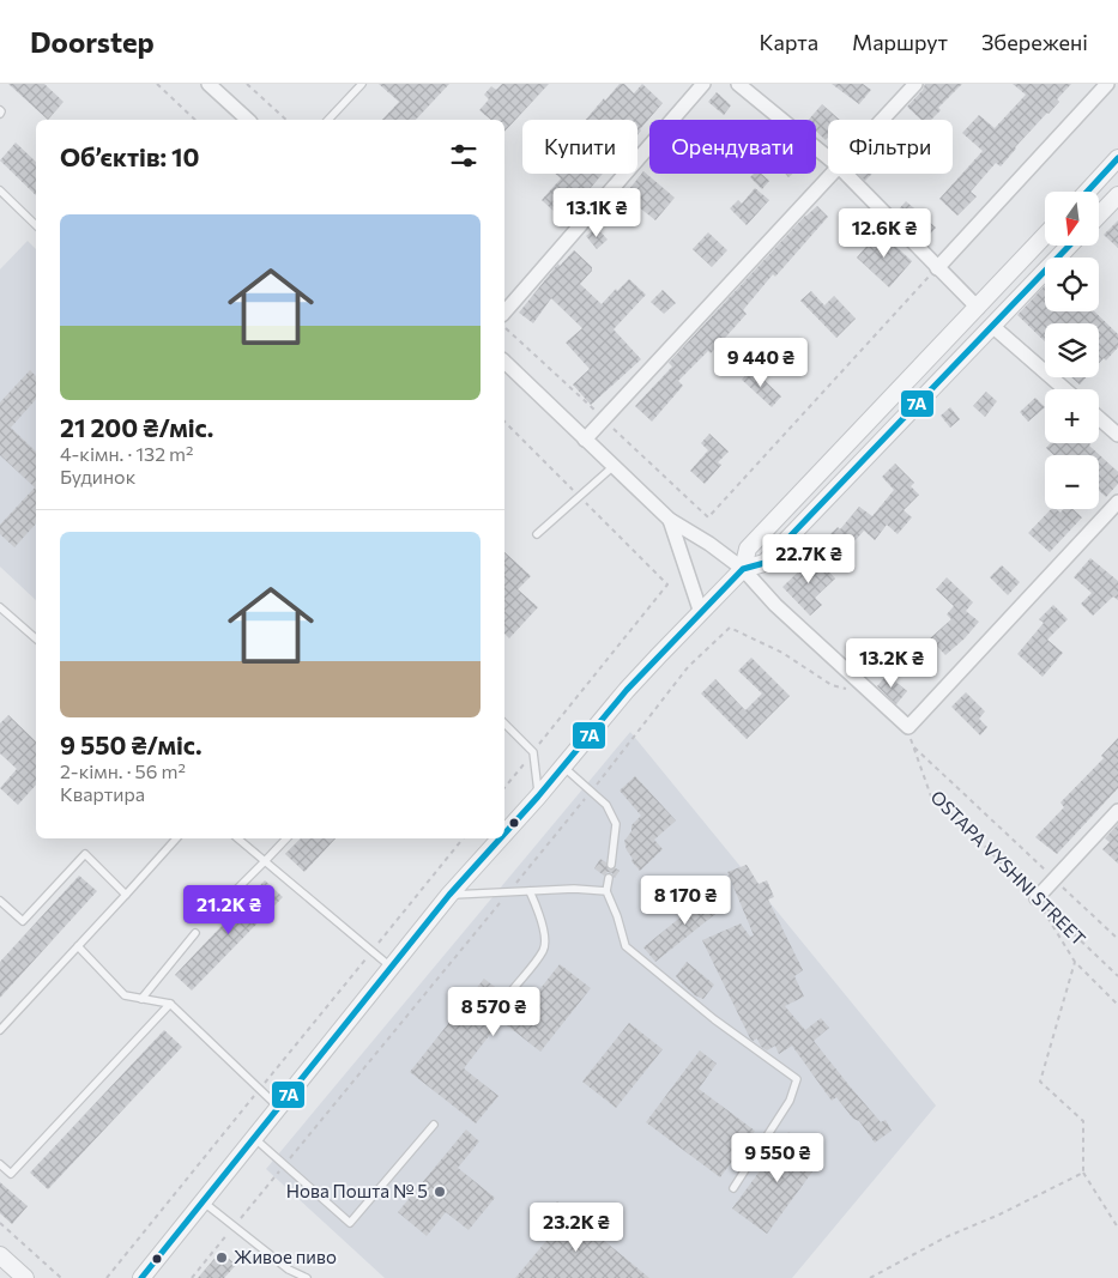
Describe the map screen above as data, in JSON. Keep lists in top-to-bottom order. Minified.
{"streets":{"path":["OSTAPA VYSHNI STREET"]},"places":["Нова Пошта № 5","Живое пиво"],"lines":["transit line 7А"],"north":"bottom","page":{"header":"Doorstep","nav":["Карта","Маршрут","Збережені"],"chip":["Купити","Орендувати","Фільтри"],"heading":"Об’єктів: 10","price":["13.1K ₴","12.6K ₴","9 440 ₴","22.7K ₴","13.2K ₴","8 170 ₴","21.2K ₴","8 570 ₴","9 550 ₴","23.2K ₴"],"map_buttons":["+","−"],"list":[{"name":"21 200 ₴/міс.","note":"4-кімн. · 132 m² · Будинок"},{"name":"9 550 ₴/міс.","note":"2-кімн. · 56 m² · Квартира"}]}}
